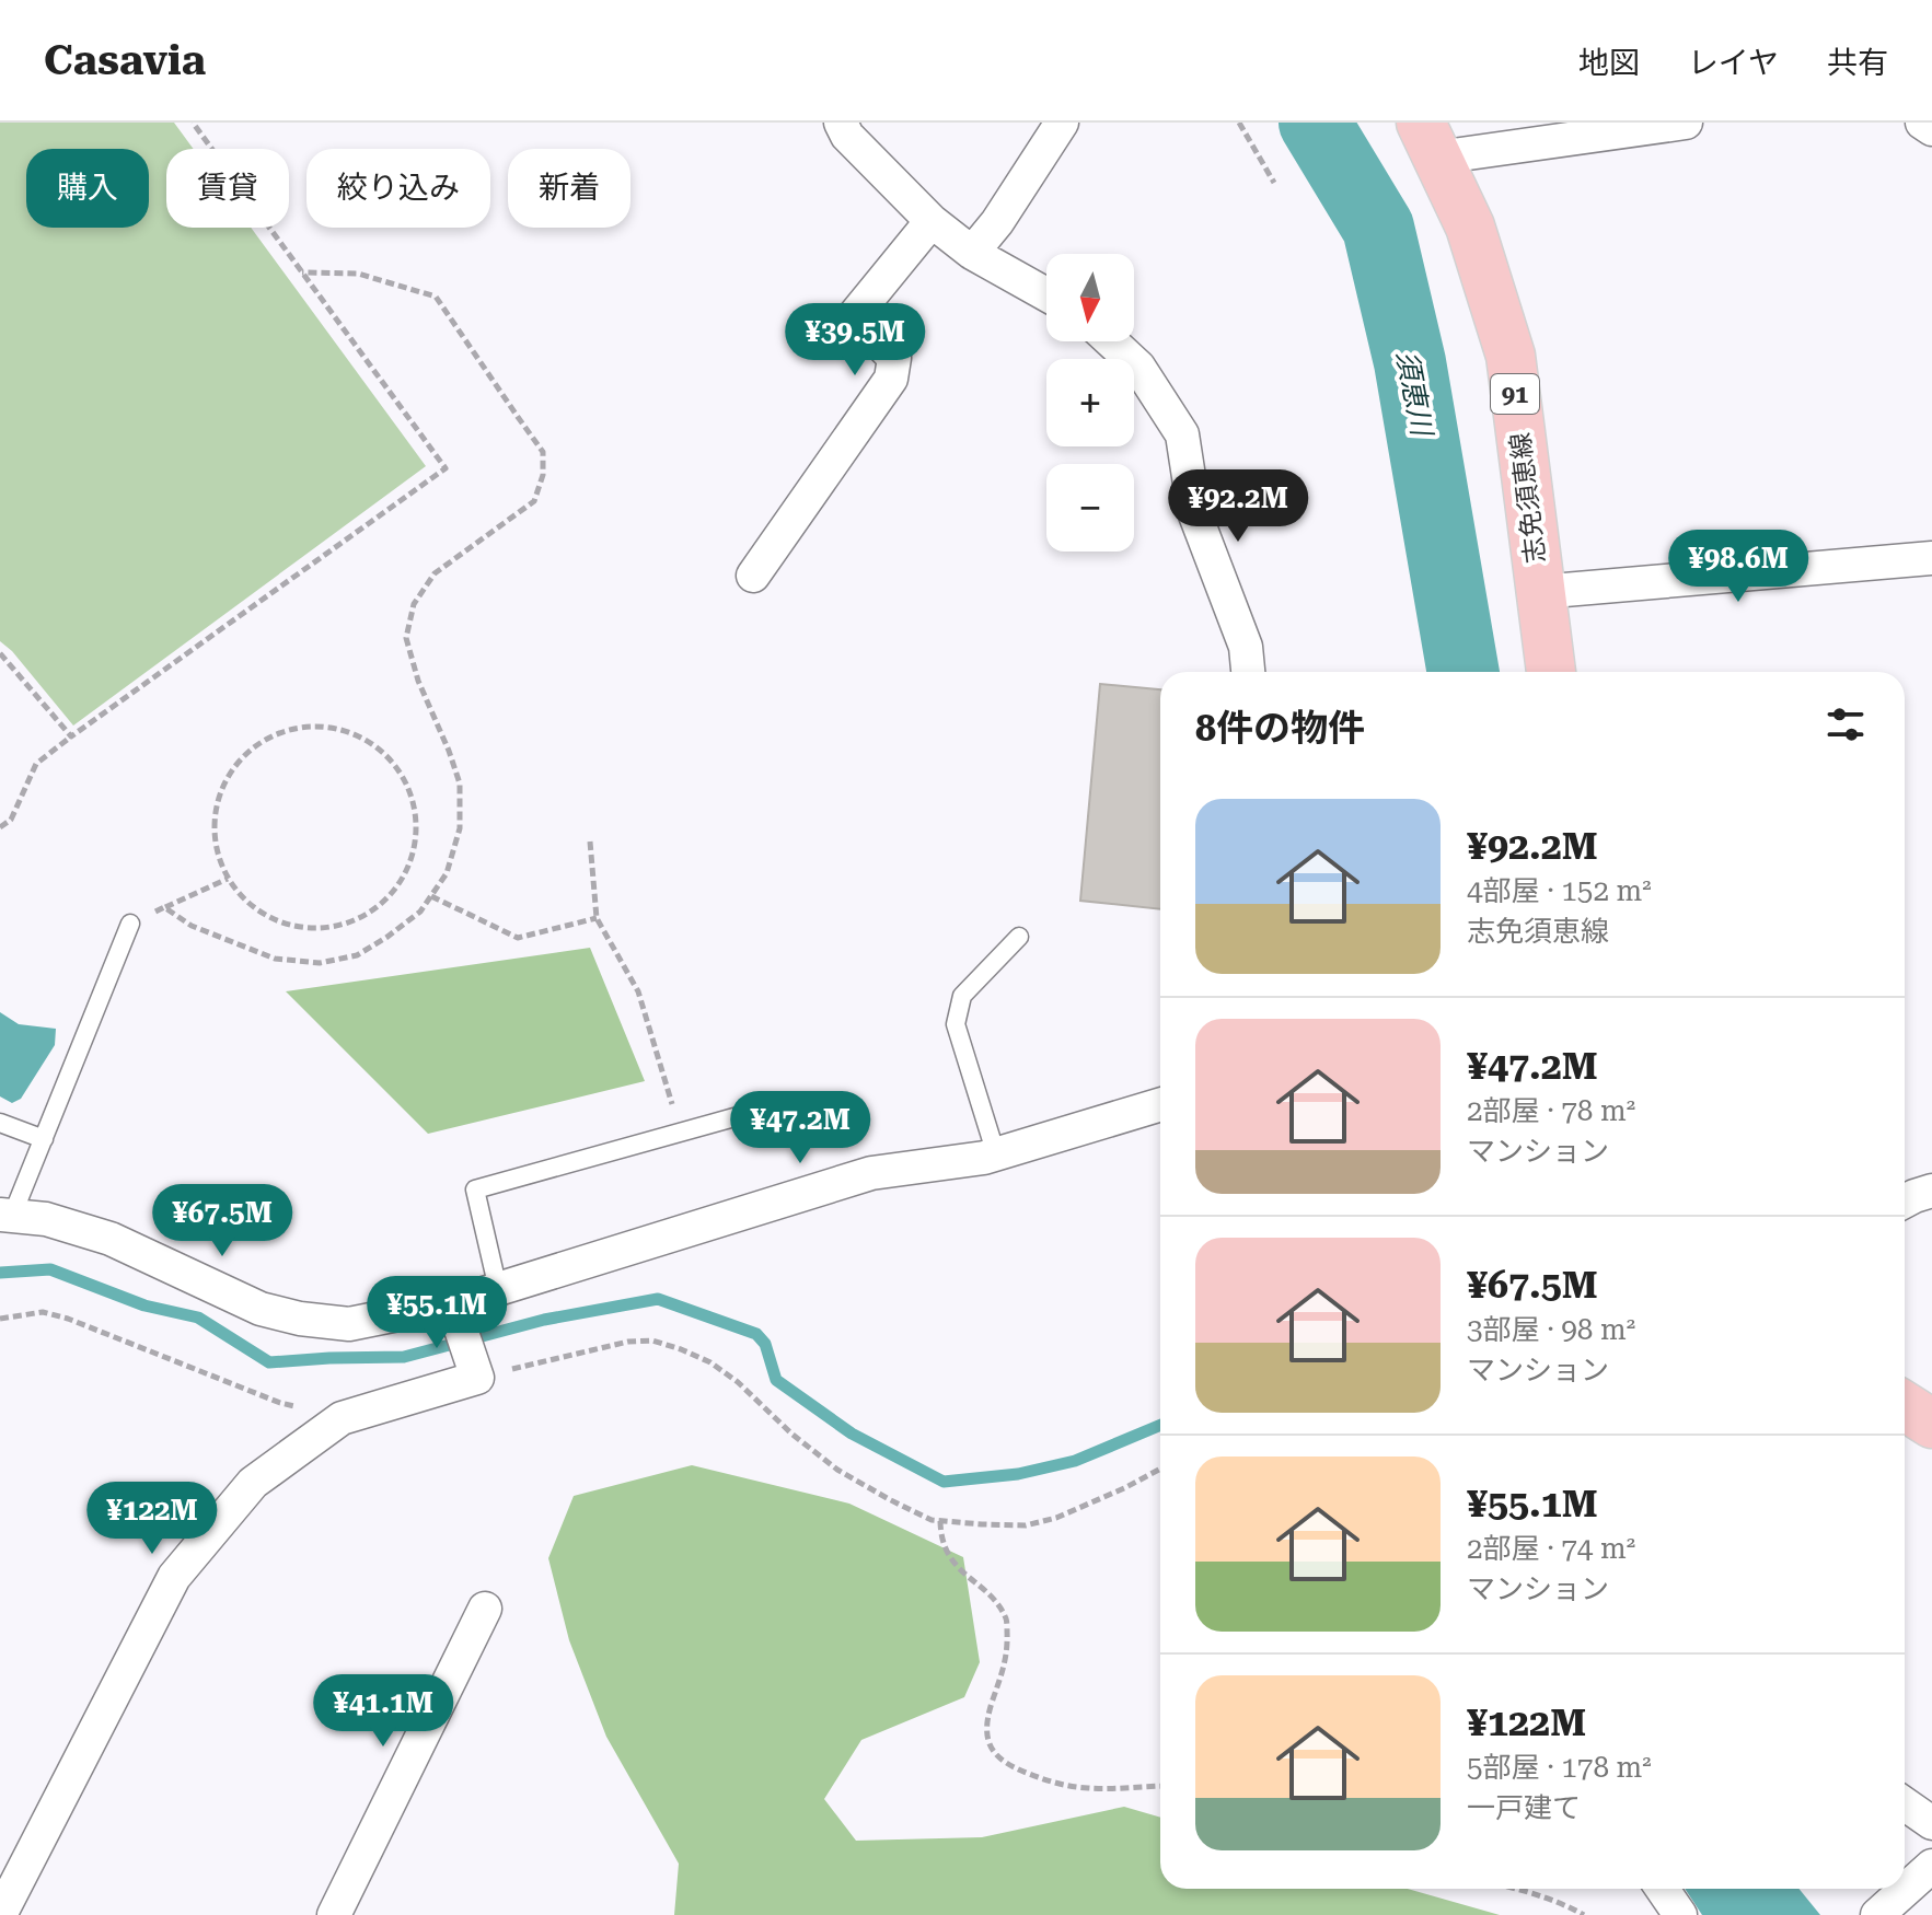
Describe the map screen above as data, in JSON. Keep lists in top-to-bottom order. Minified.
{"streets":{"main road":["91","志免須恵線"]},"water":["須恵川"],"north":"bottom","page":{"header":"Casavia","nav":["地図","レイヤ","共有"],"chip":["購入","賃貸","絞り込み","新着"],"map_buttons":["+","−"],"price":["¥39.5M","¥92.2M","¥98.6M","¥47.2M","¥67.5M","¥55.1M","¥122M","¥41.1M"],"heading":"8件の物件","list":[{"name":"¥92.2M","note":"4部屋 · 152 m² · 志免須恵線"},{"name":"¥47.2M","note":"2部屋 · 78 m² · マンション"},{"name":"¥67.5M","note":"3部屋 · 98 m² · マンション"},{"name":"¥55.1M","note":"2部屋 · 74 m² · マンション"},{"name":"¥122M","note":"5部屋 · 178 m² · 一戸建て"}]}}
